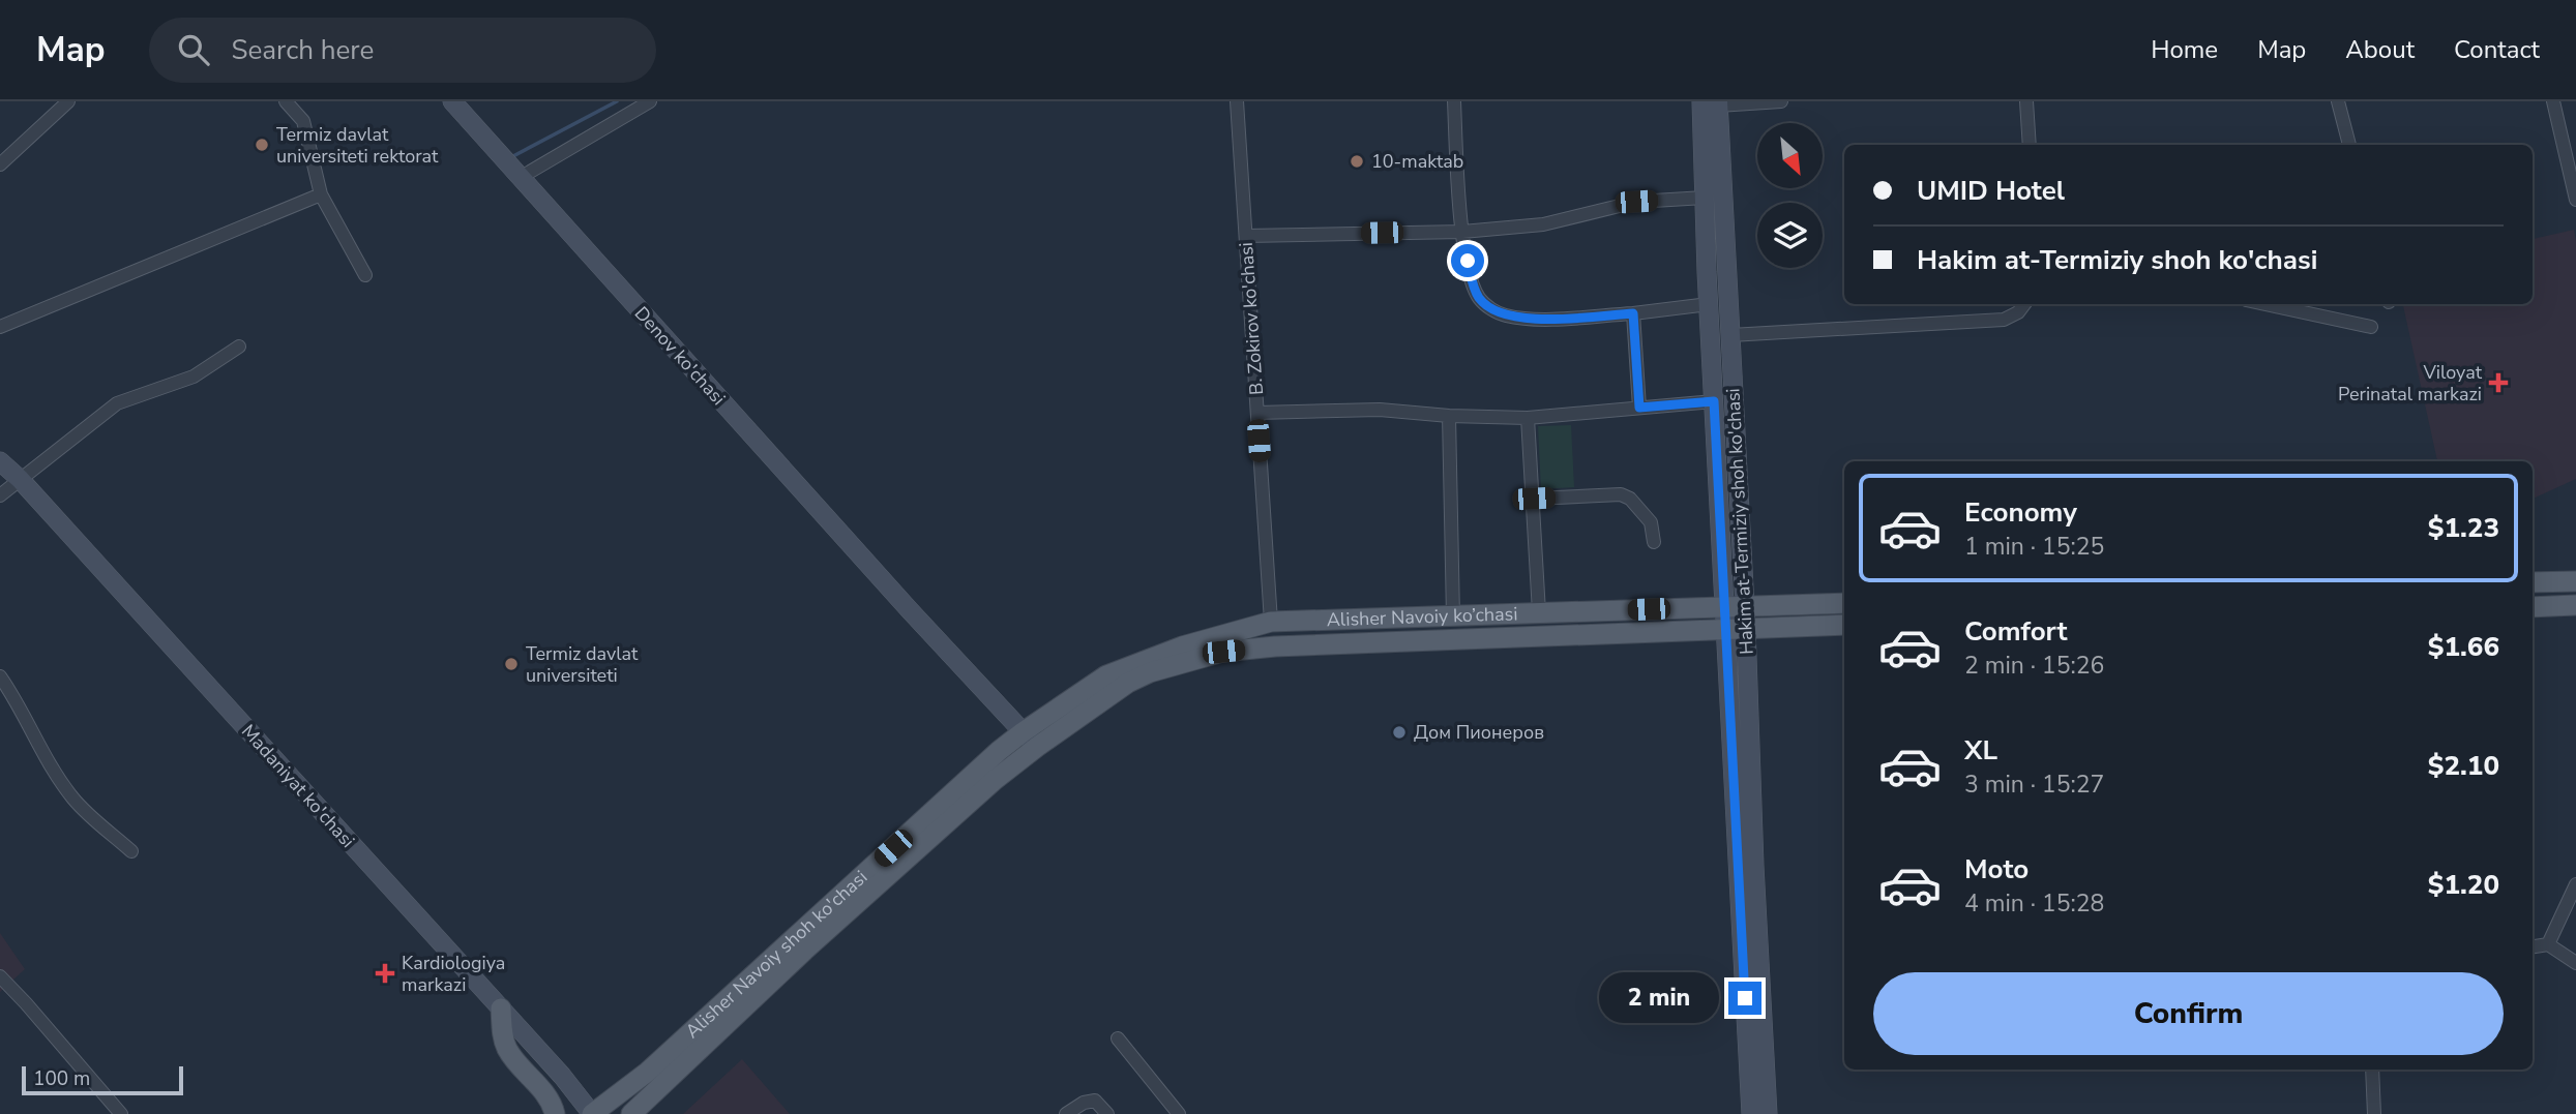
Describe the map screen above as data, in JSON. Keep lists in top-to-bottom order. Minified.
{"streets":{"main road":["Denov ko'chasi","Hakim at-Termiziy shoh ko'chasi","Alisher Navoiy ko’chasi","Madaniyat ko'chasi","Alisher Navoiy shoh ko'chasi"],"street":["B. Zokirov ko'chasi"]},"crossings":[["B. Zokirov ko'chasi","Alisher Navoiy ko’chasi"],["Denov ko'chasi","Alisher Navoiy ko’chasi"],["Denov ko'chasi","Alisher Navoiy shoh ko'chasi"],["Hakim at-Termiziy shoh ko'chasi","Alisher Navoiy ko’chasi"],["Alisher Navoiy ko’chasi","Alisher Navoiy shoh ko'chasi"],["Madaniyat ko'chasi","Alisher Navoiy shoh ko'chasi"]],"places":{"other":["Termiz davlat universiteti rektorat","10-maktab","Termiz davlat universiteti","Дом Пионеров"],"health":["Viloyat Perinatal markazi","Kardiologiya markazi"]},"scale_bar":"100 m","north":"bottom right","page":{"header":"Map","search":"Search here","nav":["Home","Map","About","Contact"],"banner":["UMID Hotel","Hakim at-Termiziy shoh ko'chasi"],"list":[{"name":"Economy","note":"1 min · 15:25","value":"$1.23"},{"name":"Comfort","note":"2 min · 15:26","value":"$1.66"},{"name":"XL","note":"3 min · 15:27","value":"$2.10"},{"name":"Moto","note":"4 min · 15:28","value":"$1.20"}],"buttons":"Confirm","bubble":"2 min","scale":"100 m"}}
